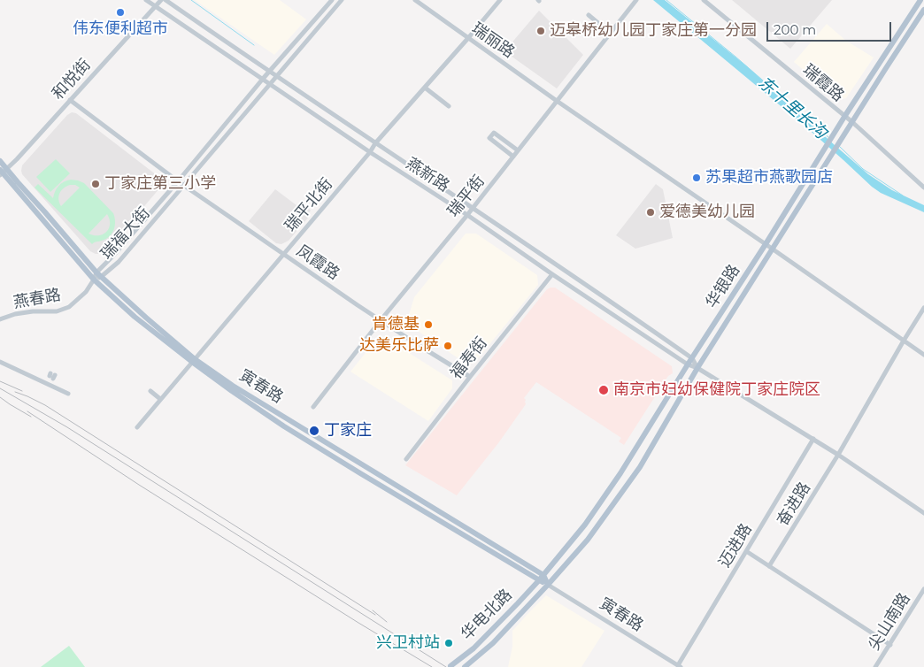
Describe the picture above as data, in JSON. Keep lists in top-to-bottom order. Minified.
{"streets":{"main road":["华银路","寅春路","华电北路"],"street":["瑞丽路","和悦街","瑞霞路","燕新路","瑞平街","瑞平北街","瑞福大街","凤霞路","燕春路","福寿街","奋进路","迈进路","尖山南路"]},"crossings":[["瑞丽路","瑞平街"],["瑞丽路","瑞平北街"],["瑞丽路","华银路"],["瑞丽路","奋进路"],["和悦街","燕新路"],["和悦街","凤霞路"],["和悦街","寅春路"],["瑞霞路","华银路"],["燕新路","瑞平街"],["燕新路","瑞平北街"],["燕新路","瑞福大街"],["燕新路","华银路"],["燕新路","福寿街"],["燕新路","奋进路"],["燕新路","迈进路"],["瑞平街","凤霞路"],["瑞平北街","凤霞路"],["瑞平北街","寅春路"],["瑞福大街","凤霞路"],["瑞福大街","燕春路"],["瑞福大街","寅春路"],["凤霞路","福寿街"],["华银路","寅春路"],["华银路","华电北路"],["燕春路","寅春路"],["寅春路","迈进路"],["寅春路","华电北路"]],"water":["东十里长沟"],"places":["伟东便利超市","迈皋桥幼儿园丁家庄第一分园","苏果超市燕歌园店","丁家庄第三小学","爱德美幼儿园","肯德基","达美乐比萨","南京市妇幼保健院丁家庄院区","丁家庄","兴卫村站"],"scale_bar":"200 m"}
